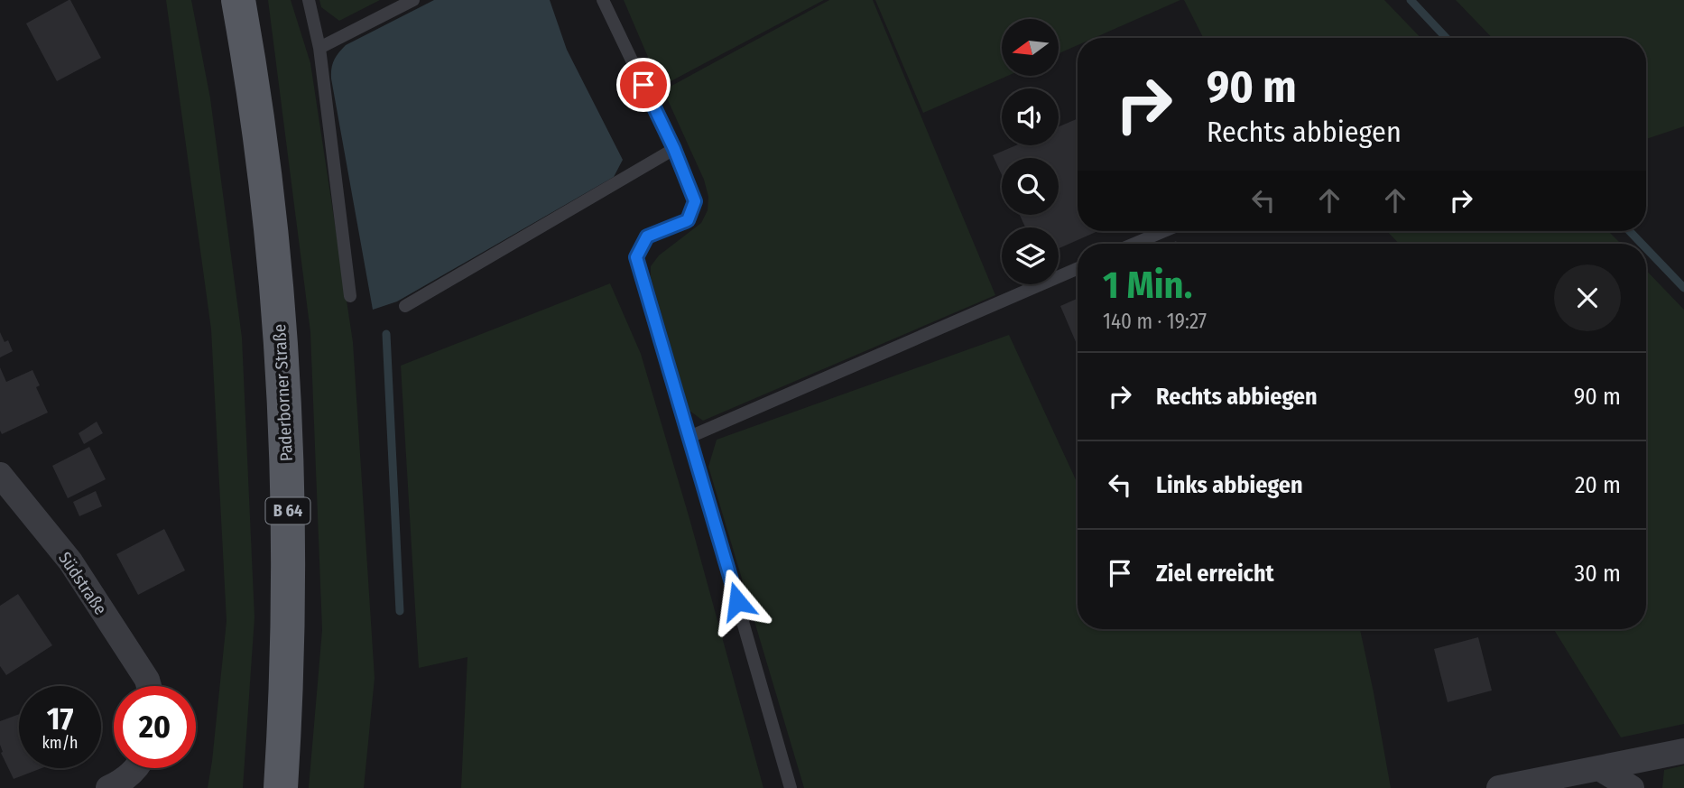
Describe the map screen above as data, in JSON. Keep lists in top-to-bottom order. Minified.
{"streets":{"main road":["Paderborner Straße","B 64"],"street":["Südstraße"]},"north":"left","page":{"turn":["90 m","Rechts abbiegen"],"heading":["1 Min.","140 m · 19:27"],"list":[{"name":"Rechts abbiegen","value":"90 m"},{"name":"Links abbiegen","value":"20 m"},{"name":"Ziel erreicht","value":"30 m"}],"speed":"17 km/h","limit":"20"}}
